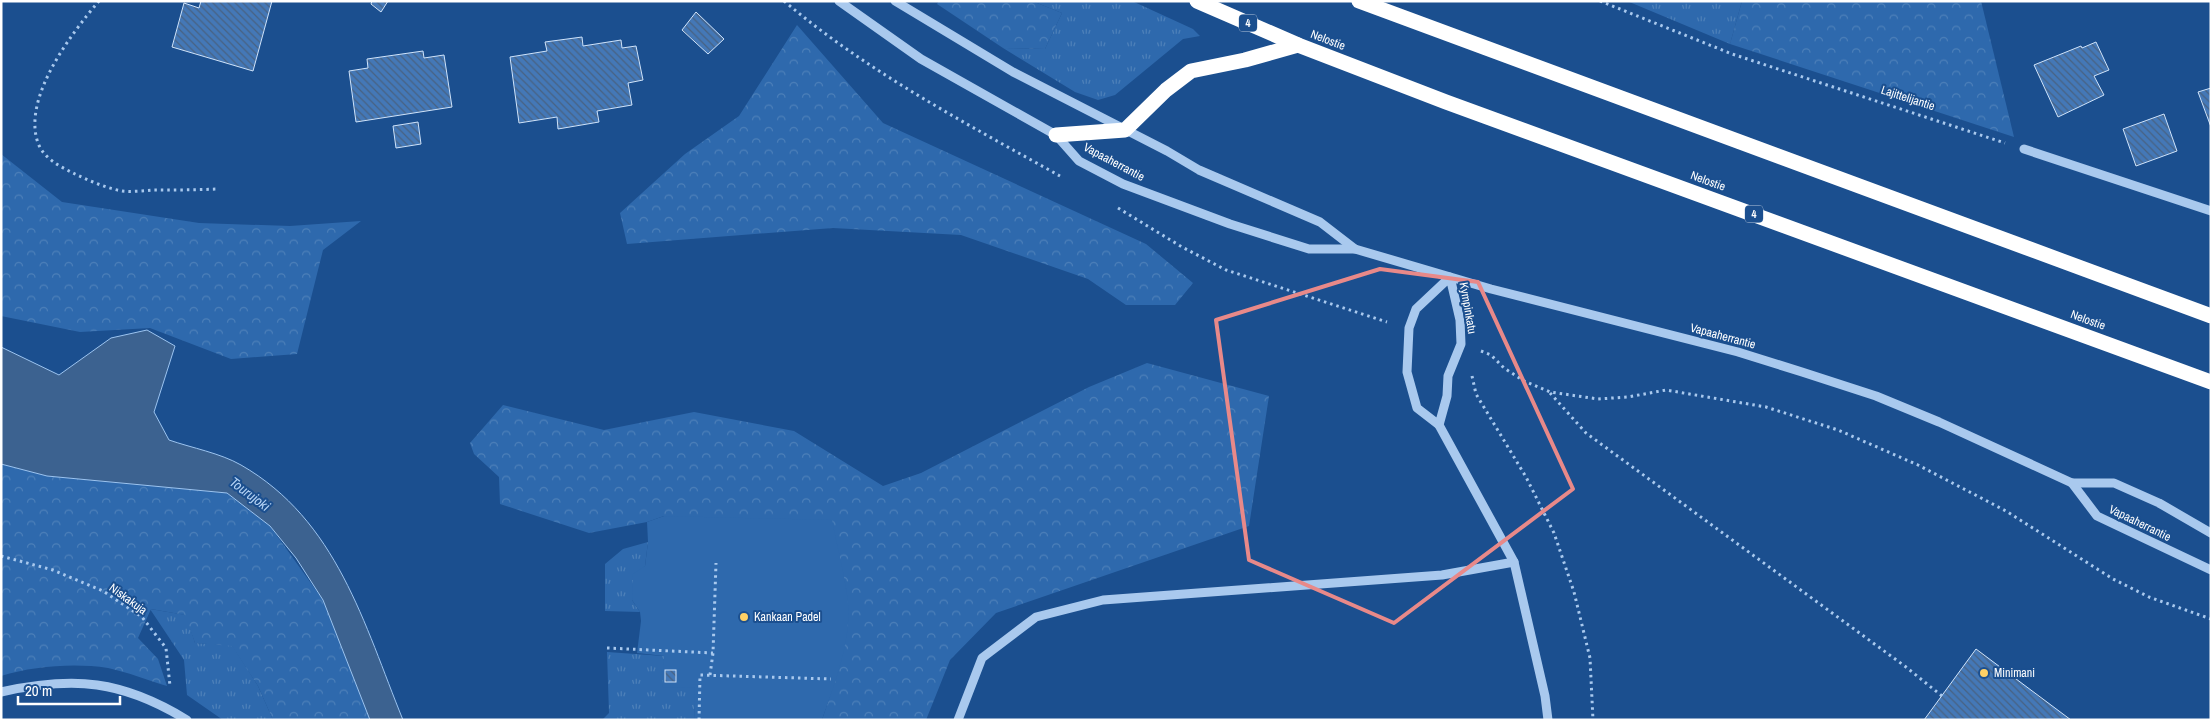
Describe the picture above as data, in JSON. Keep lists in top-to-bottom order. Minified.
{"streets":{"highway":["4","Nelostie"],"street":["Vapaaherrantie","Kympinkatu"],"path":["Lajittelijantie","Niskakuja"]},"crossings":[["Vapaaherrantie","Kympinkatu"]],"water":["Tourujoki"],"places":["Kankaan Padel","Minimani"],"scale_bar":"20 m"}
